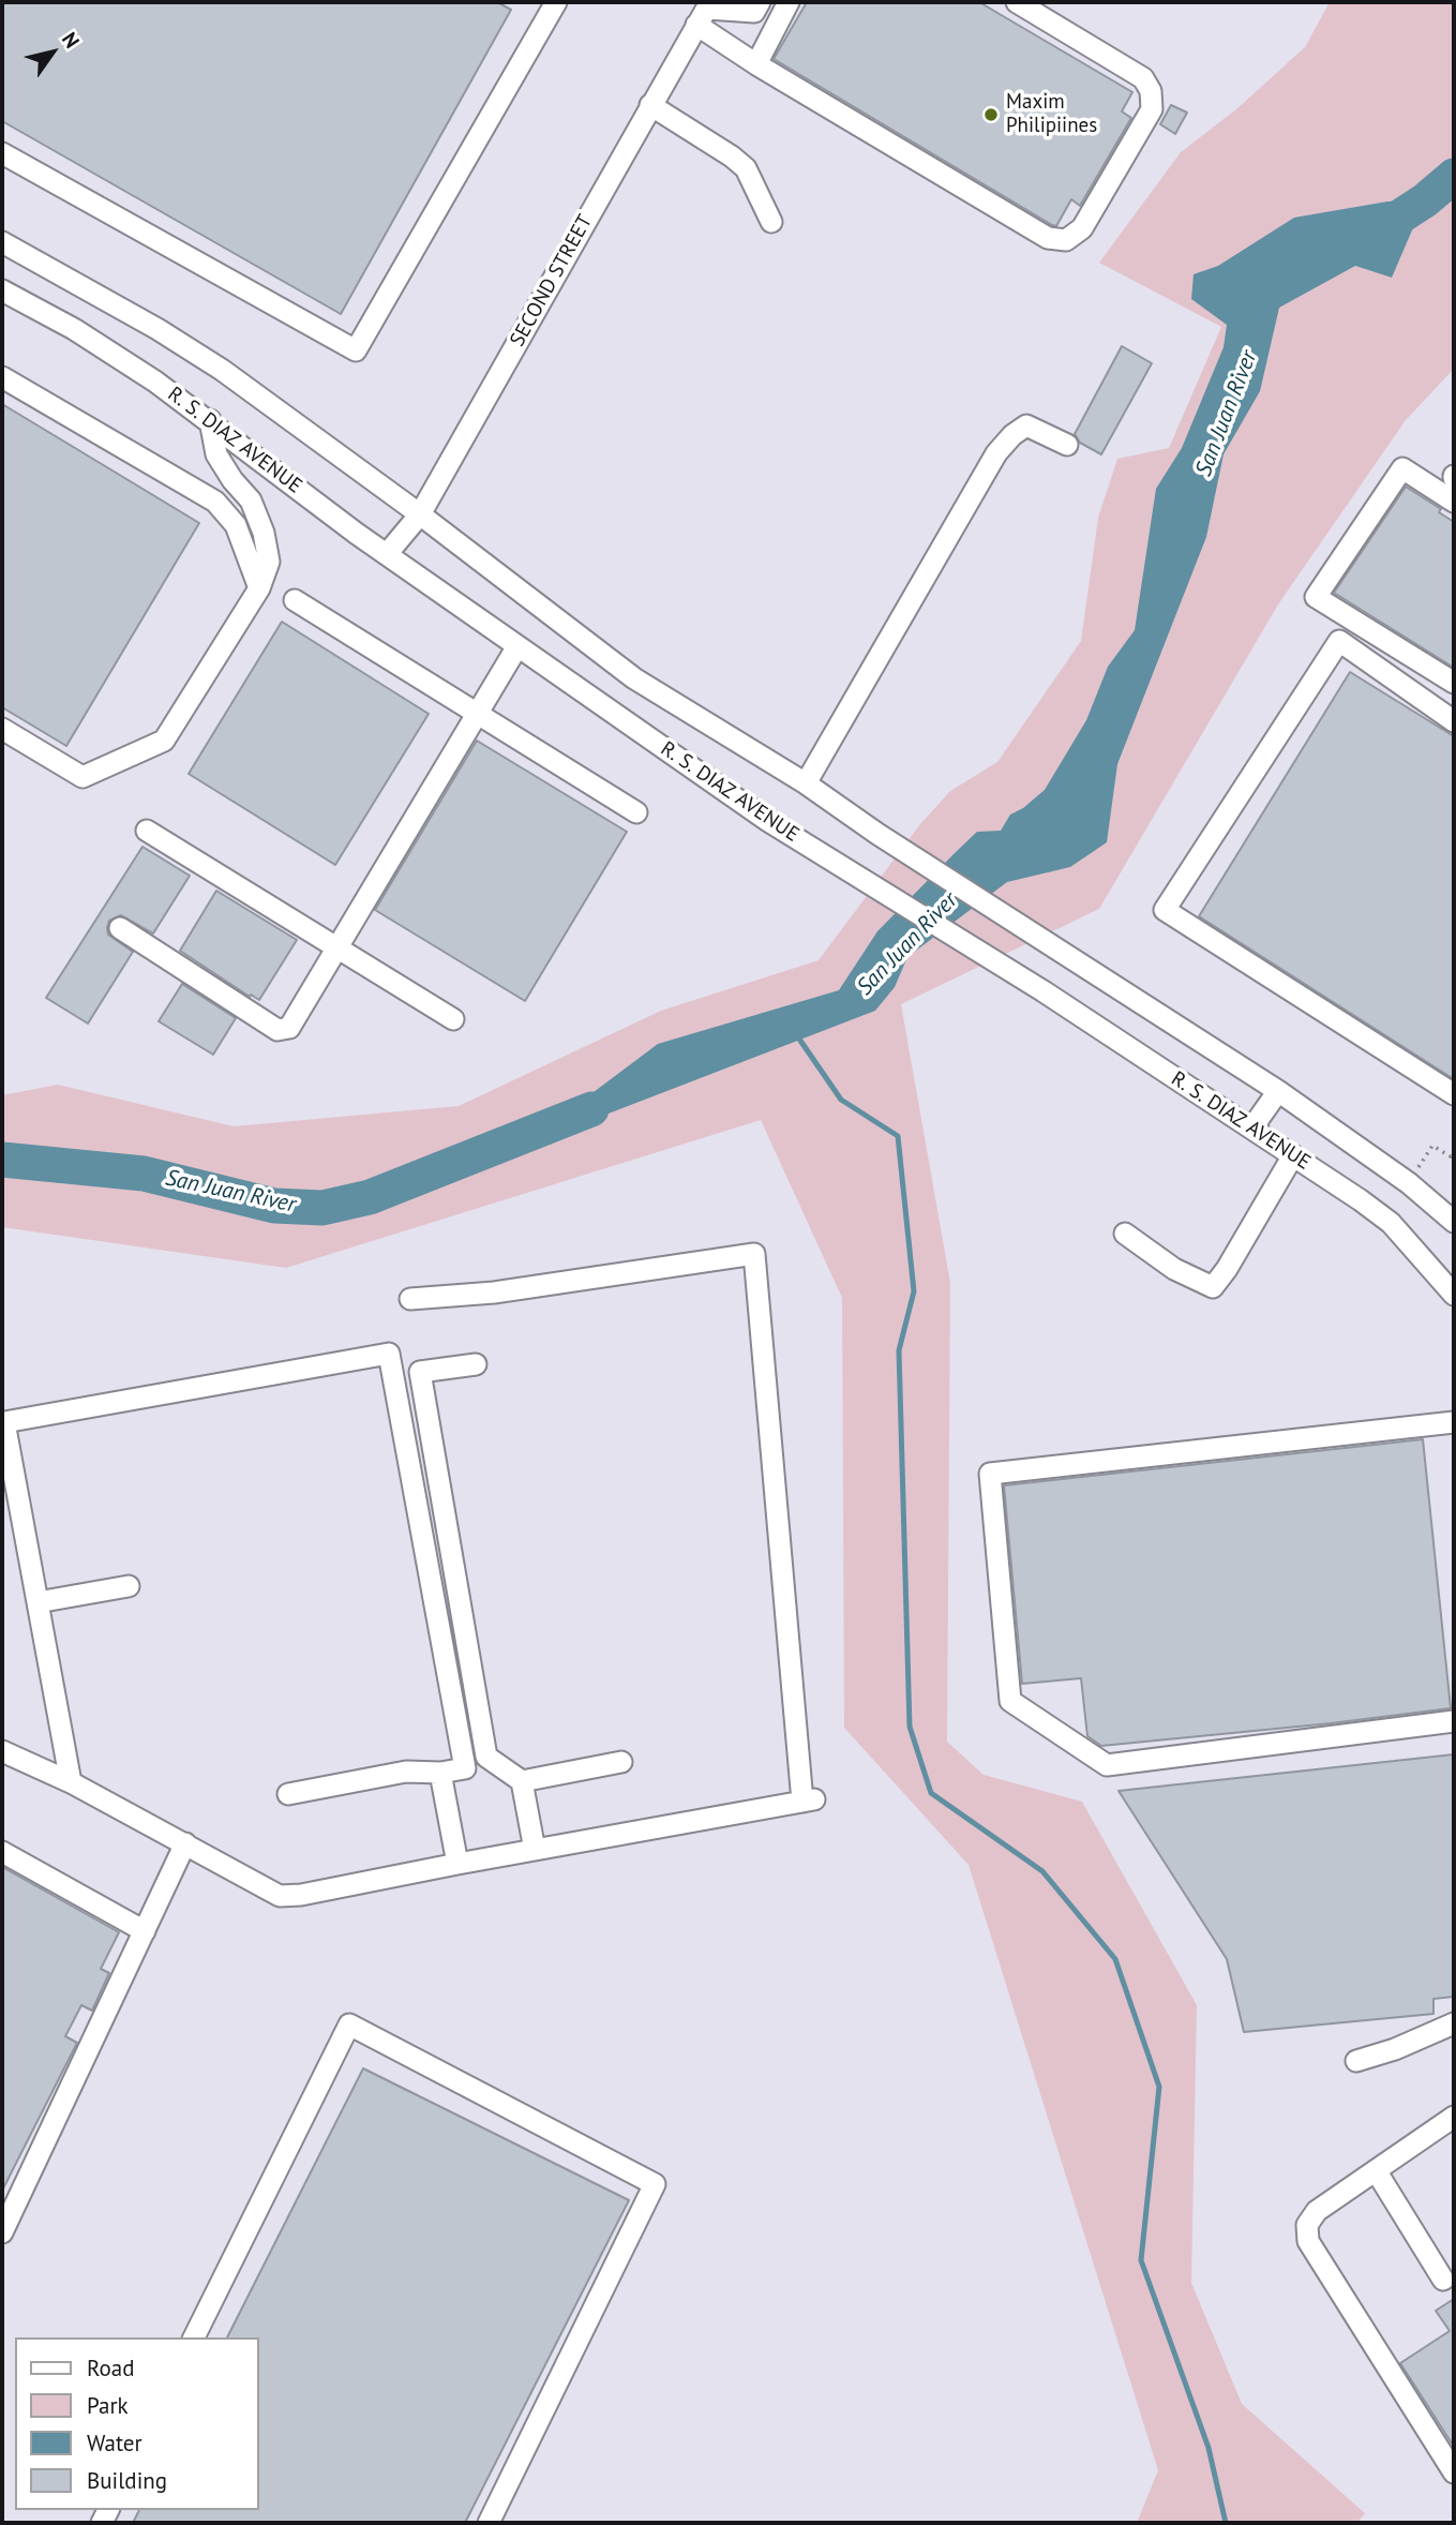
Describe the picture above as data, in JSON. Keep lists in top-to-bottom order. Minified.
{"streets":{"street":["SECOND STREET","R. S. DIAZ AVENUE"]},"crossings":[["SECOND STREET","R. S. DIAZ AVENUE"]],"water":["San Juan River"],"places":["Maxim Philipiines"],"legend":["Road","Park","Water","Building"],"north":"top right"}
